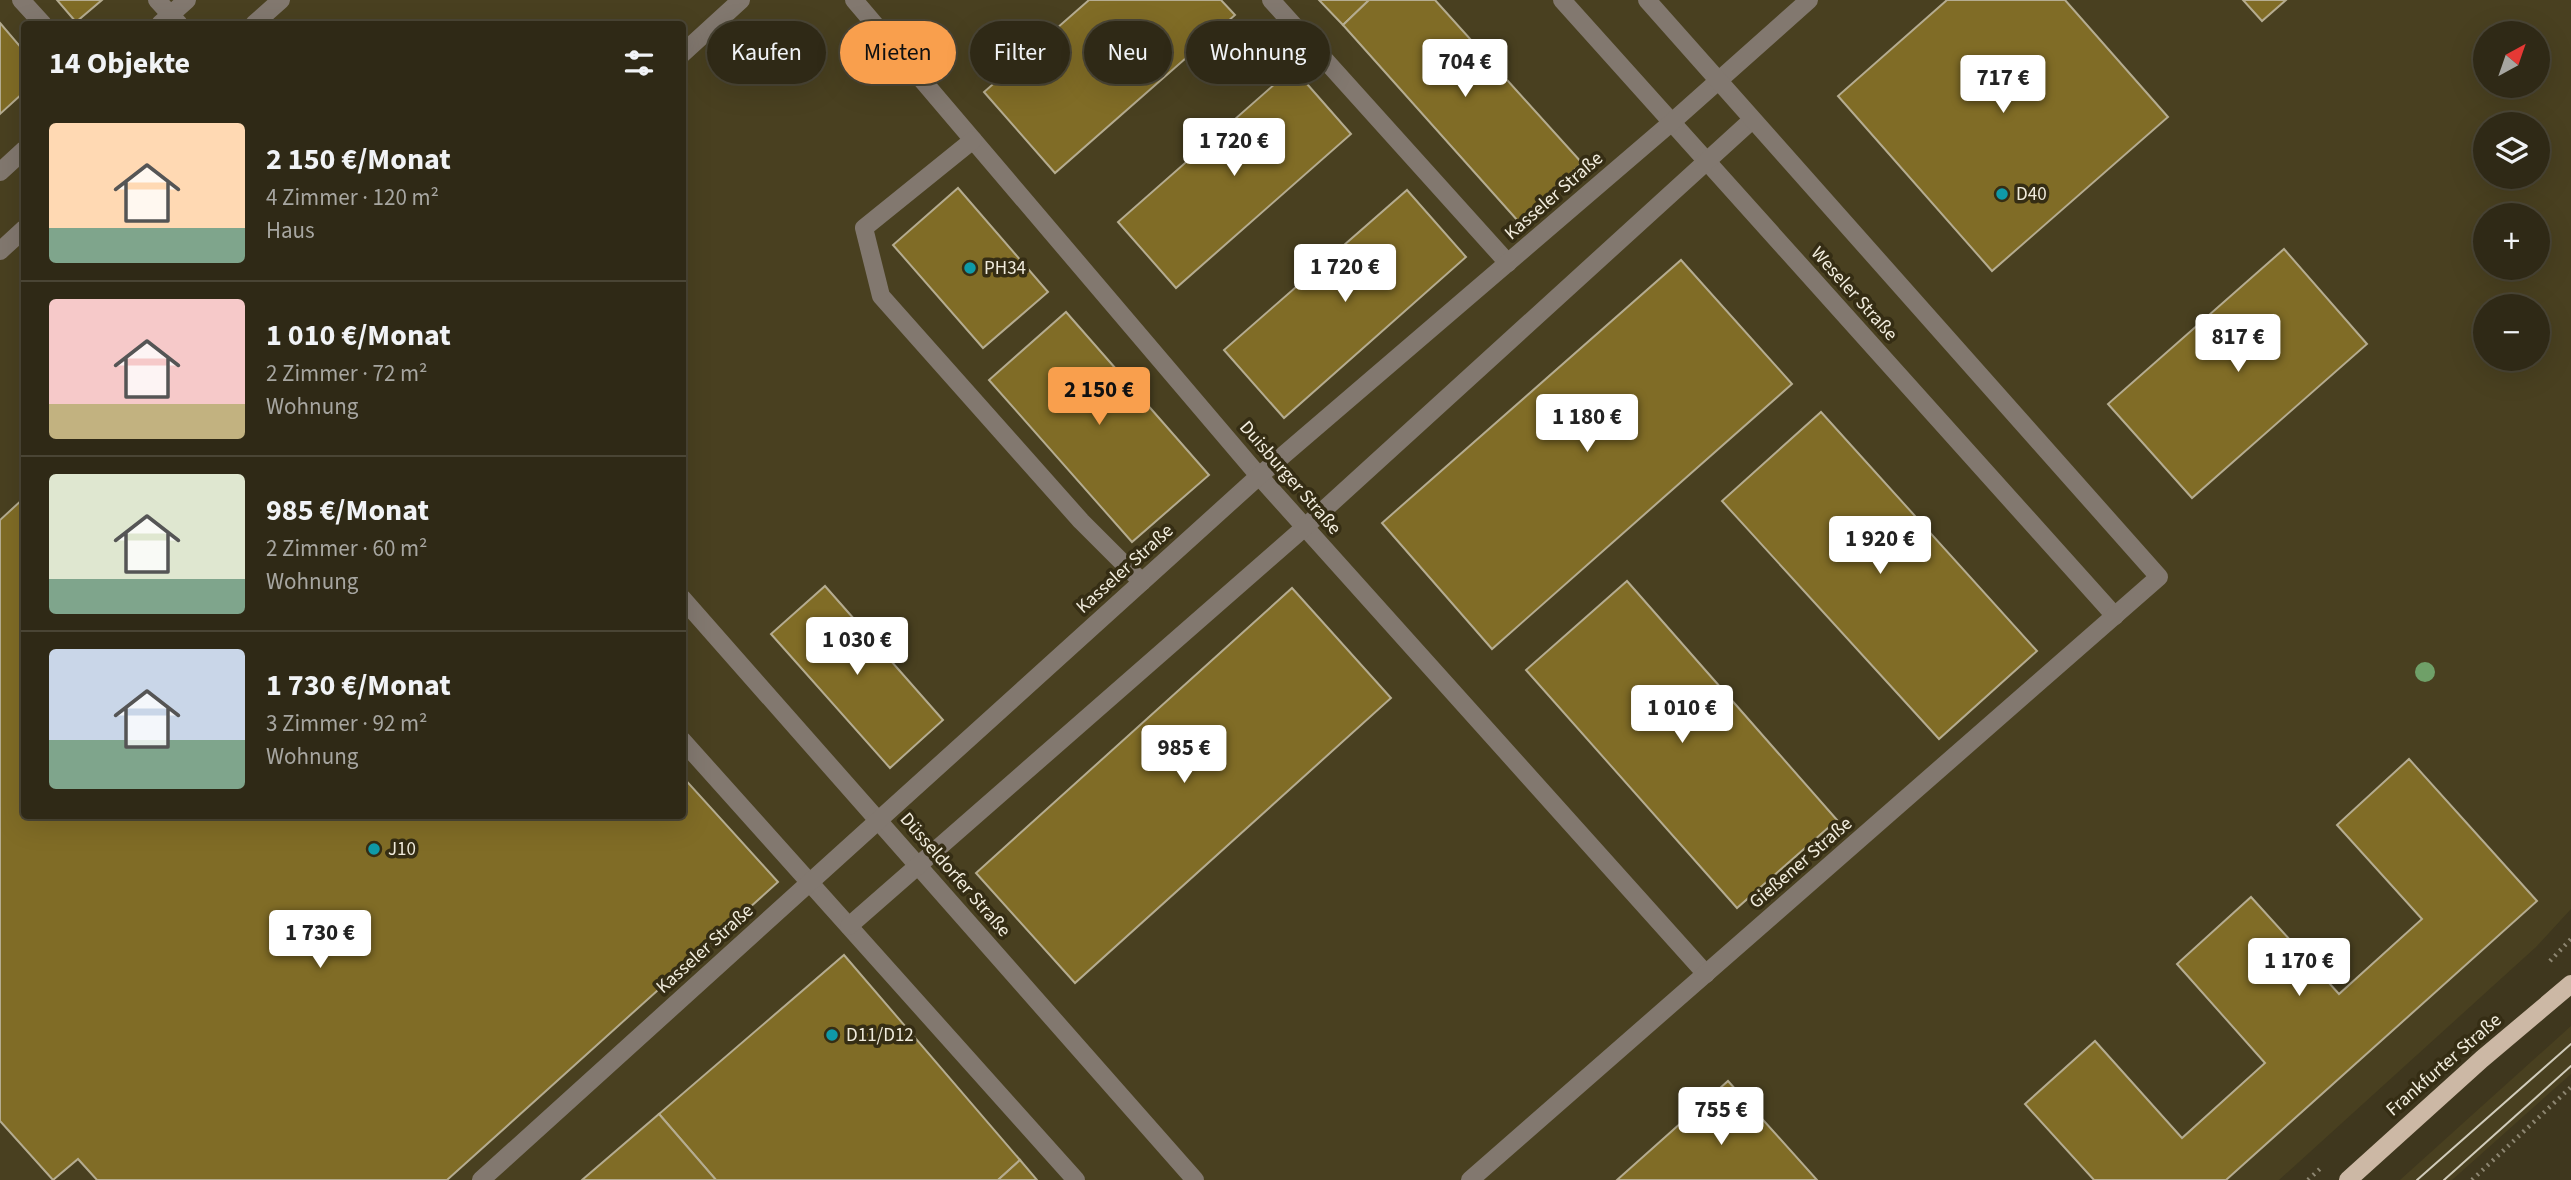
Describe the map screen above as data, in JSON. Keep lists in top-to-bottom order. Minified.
{"streets":{"main road":["Frankfurter Straße"],"lane":["Kasseler Straße","Weseler Straße","Duisburger Straße","Gießener Straße","Düsseldorfer Straße"]},"crossings":[["Kasseler Straße","Weseler Straße"],["Kasseler Straße","Duisburger Straße"],["Kasseler Straße","Düsseldorfer Straße"],["Weseler Straße","Gießener Straße"],["Duisburger Straße","Gießener Straße"]],"places":["D40","PH34","J10","D11/D12"],"north":"top right","page":{"map_buttons":["+","−"],"chip":["Kaufen","Mieten","Filter","Neu","Wohnung"],"heading":"14 Objekte","price":["704 €","717 €","1 720 €","1 720 €","817 €","2 150 €","1 180 €","1 920 €","1 030 €","1 010 €","985 €","1 730 €","1 170 €","755 €"],"list":[{"name":"2 150 €/Monat","note":"4 Zimmer · 120 m² · Haus"},{"name":"1 010 €/Monat","note":"2 Zimmer · 72 m² · Wohnung"},{"name":"985 €/Monat","note":"2 Zimmer · 60 m² · Wohnung"},{"name":"1 730 €/Monat","note":"3 Zimmer · 92 m² · Wohnung"}]}}
